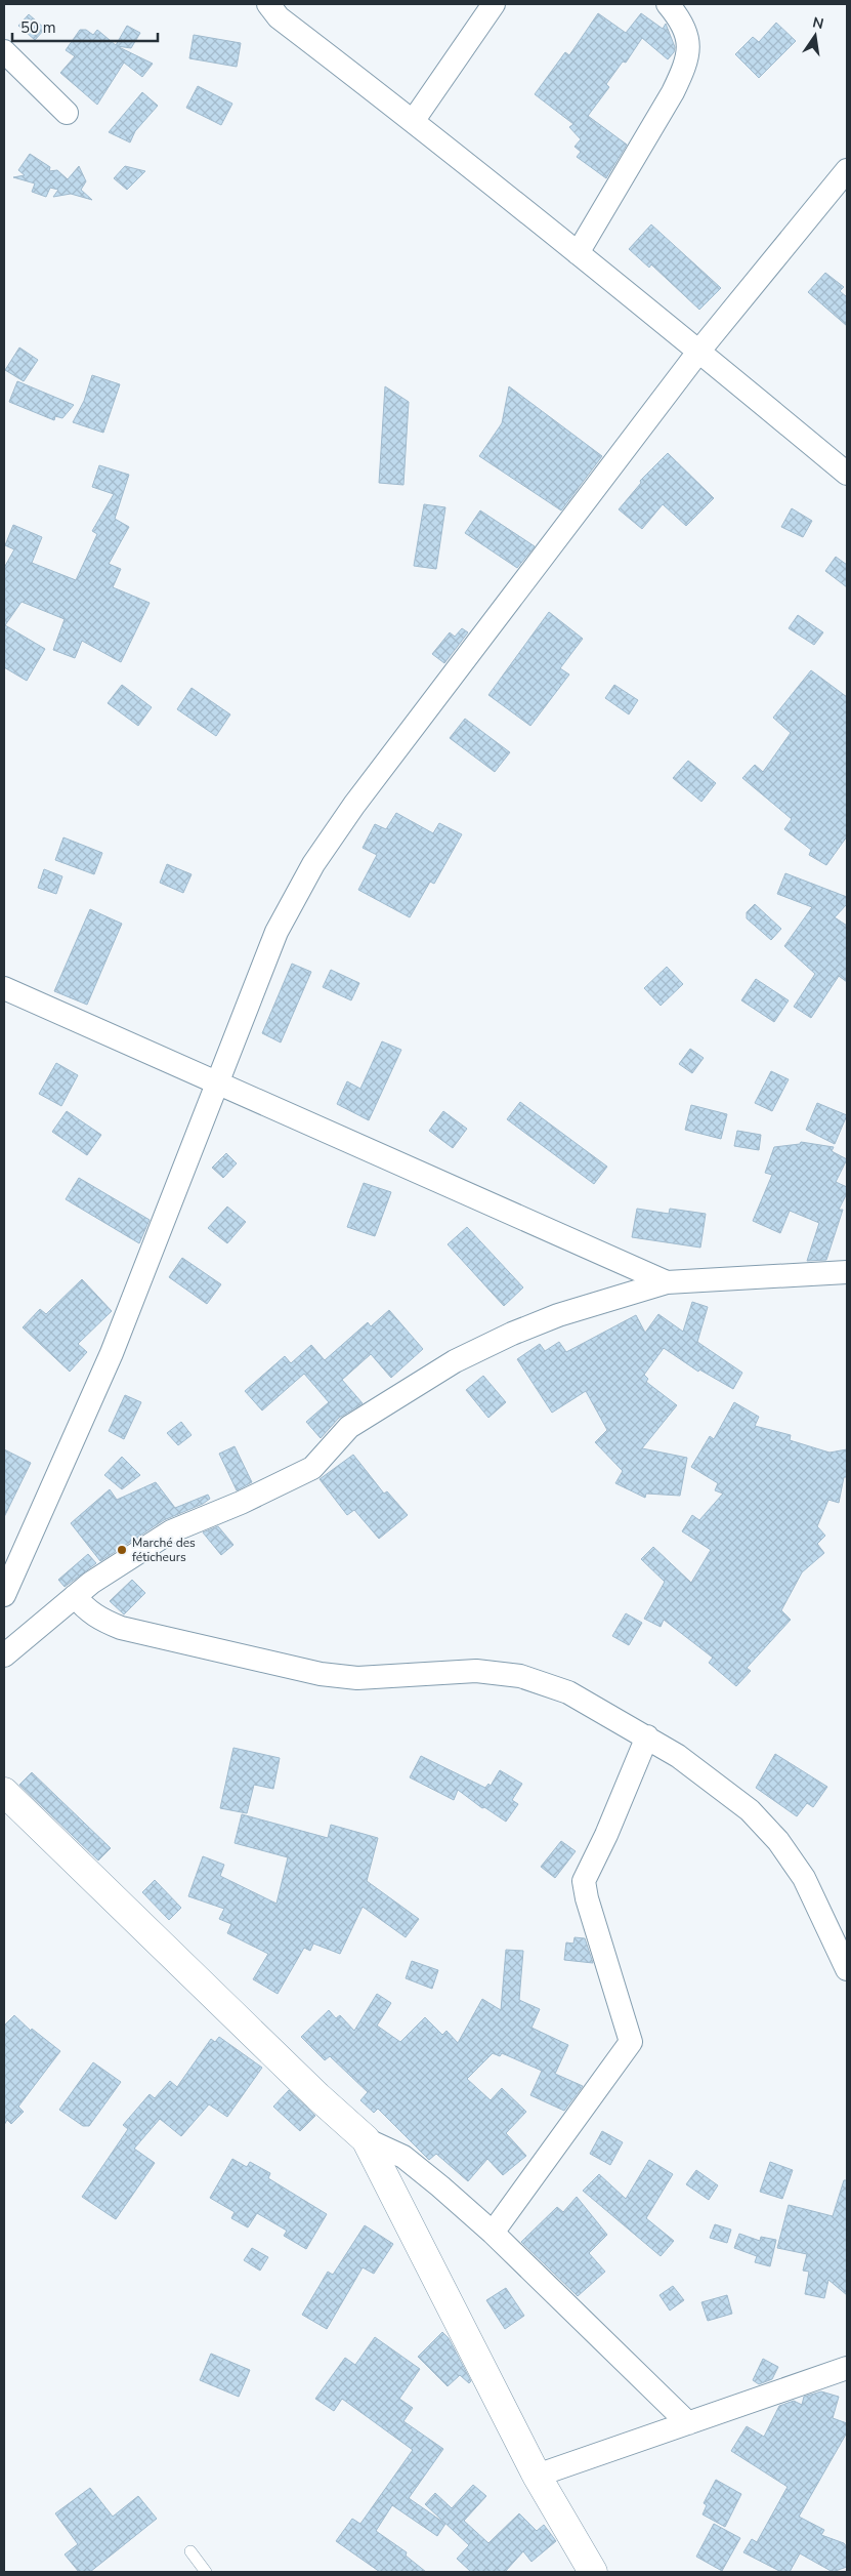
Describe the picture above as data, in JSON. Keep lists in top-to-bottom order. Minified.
{"places":["Marché des féticheurs"],"scale_bar":"50 m","north":"top"}
